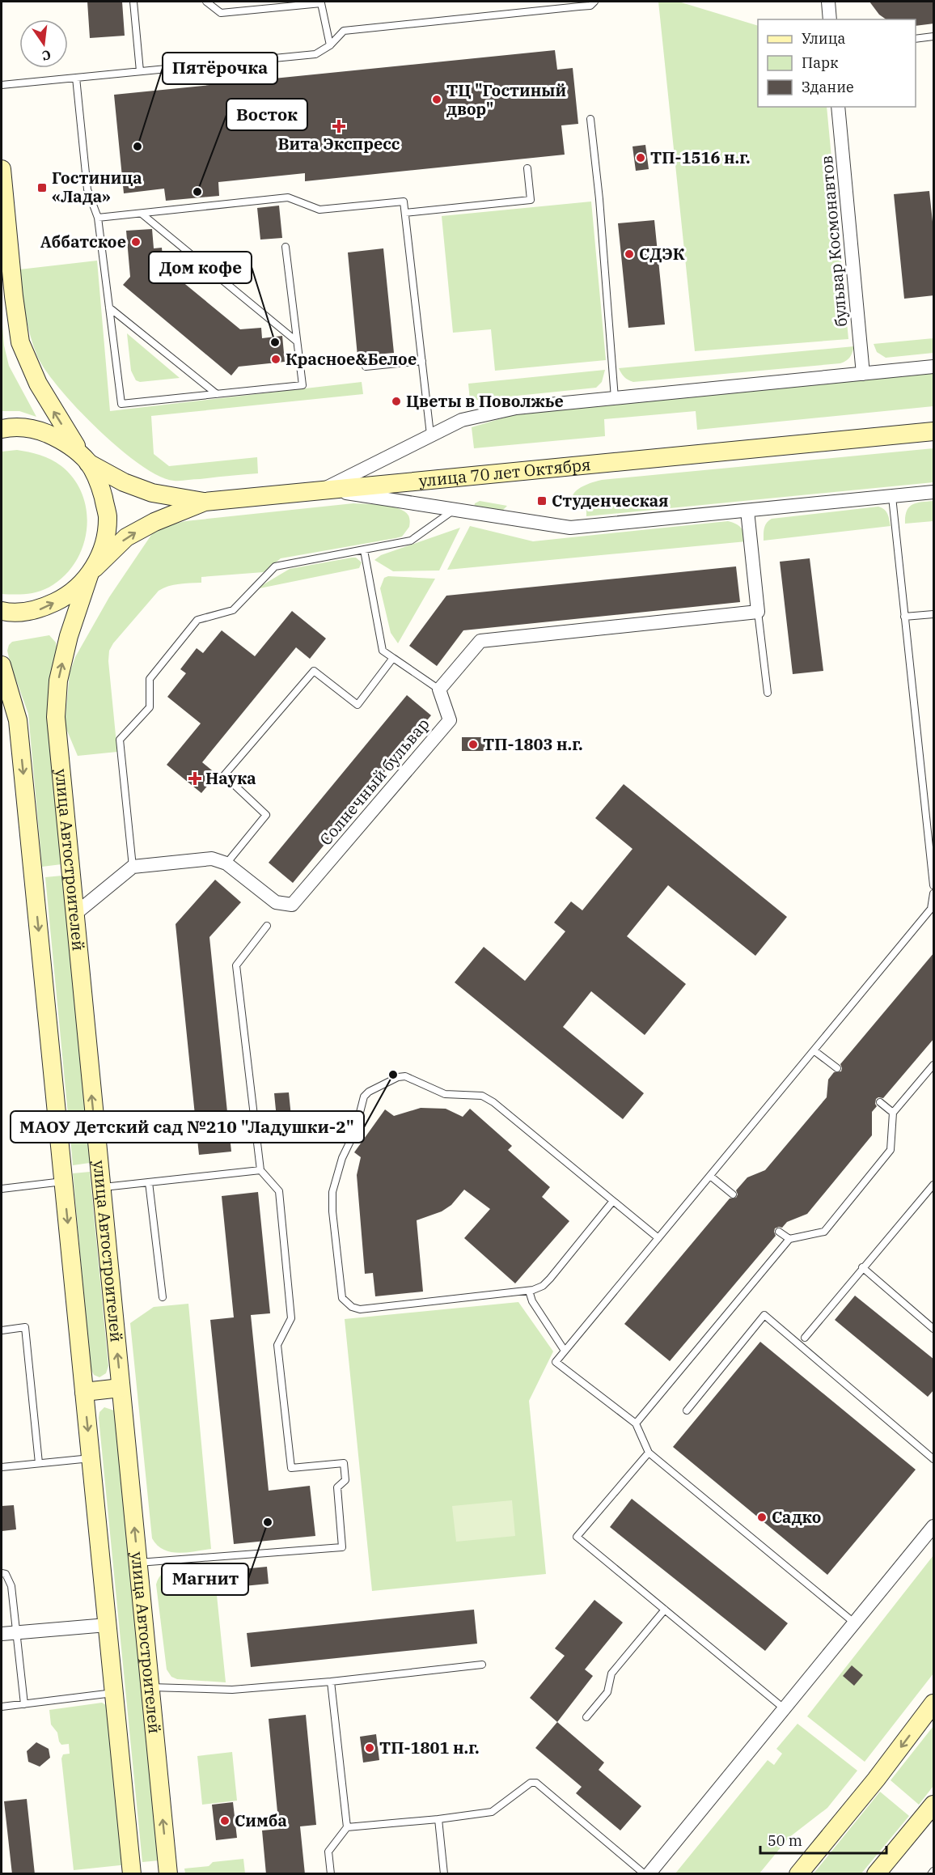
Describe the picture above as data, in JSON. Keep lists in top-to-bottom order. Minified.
{"streets":{"main road":["улица 70 лет Октября","улица Автостроителей"],"street":["бульвар Космонавтов","Солнечный бульвар"]},"crossings":[["улица 70 лет Октября","улица Автостроителей"]],"places":{"other":["ТЦ \"Гостиный двор\"","Пятёрочка","ТП-1516 н.г.","Восток","Аббатское","СДЭК","Дом кофе","Красное&Белое","Цветы в Поволжье","ТП-1803 н.г.","МАОУ Детский сад №210 \"Ладушки-2\"","Садко","Магнит","ТП-1801 н.г.","Симба"],"health":["Вита Экспресс","Наука"],"transit":["Гостиница «Лада»","Студенческая"]},"legend":["Улица","Парк","Здание"],"scale_bar":"50 m","north":"bottom"}
